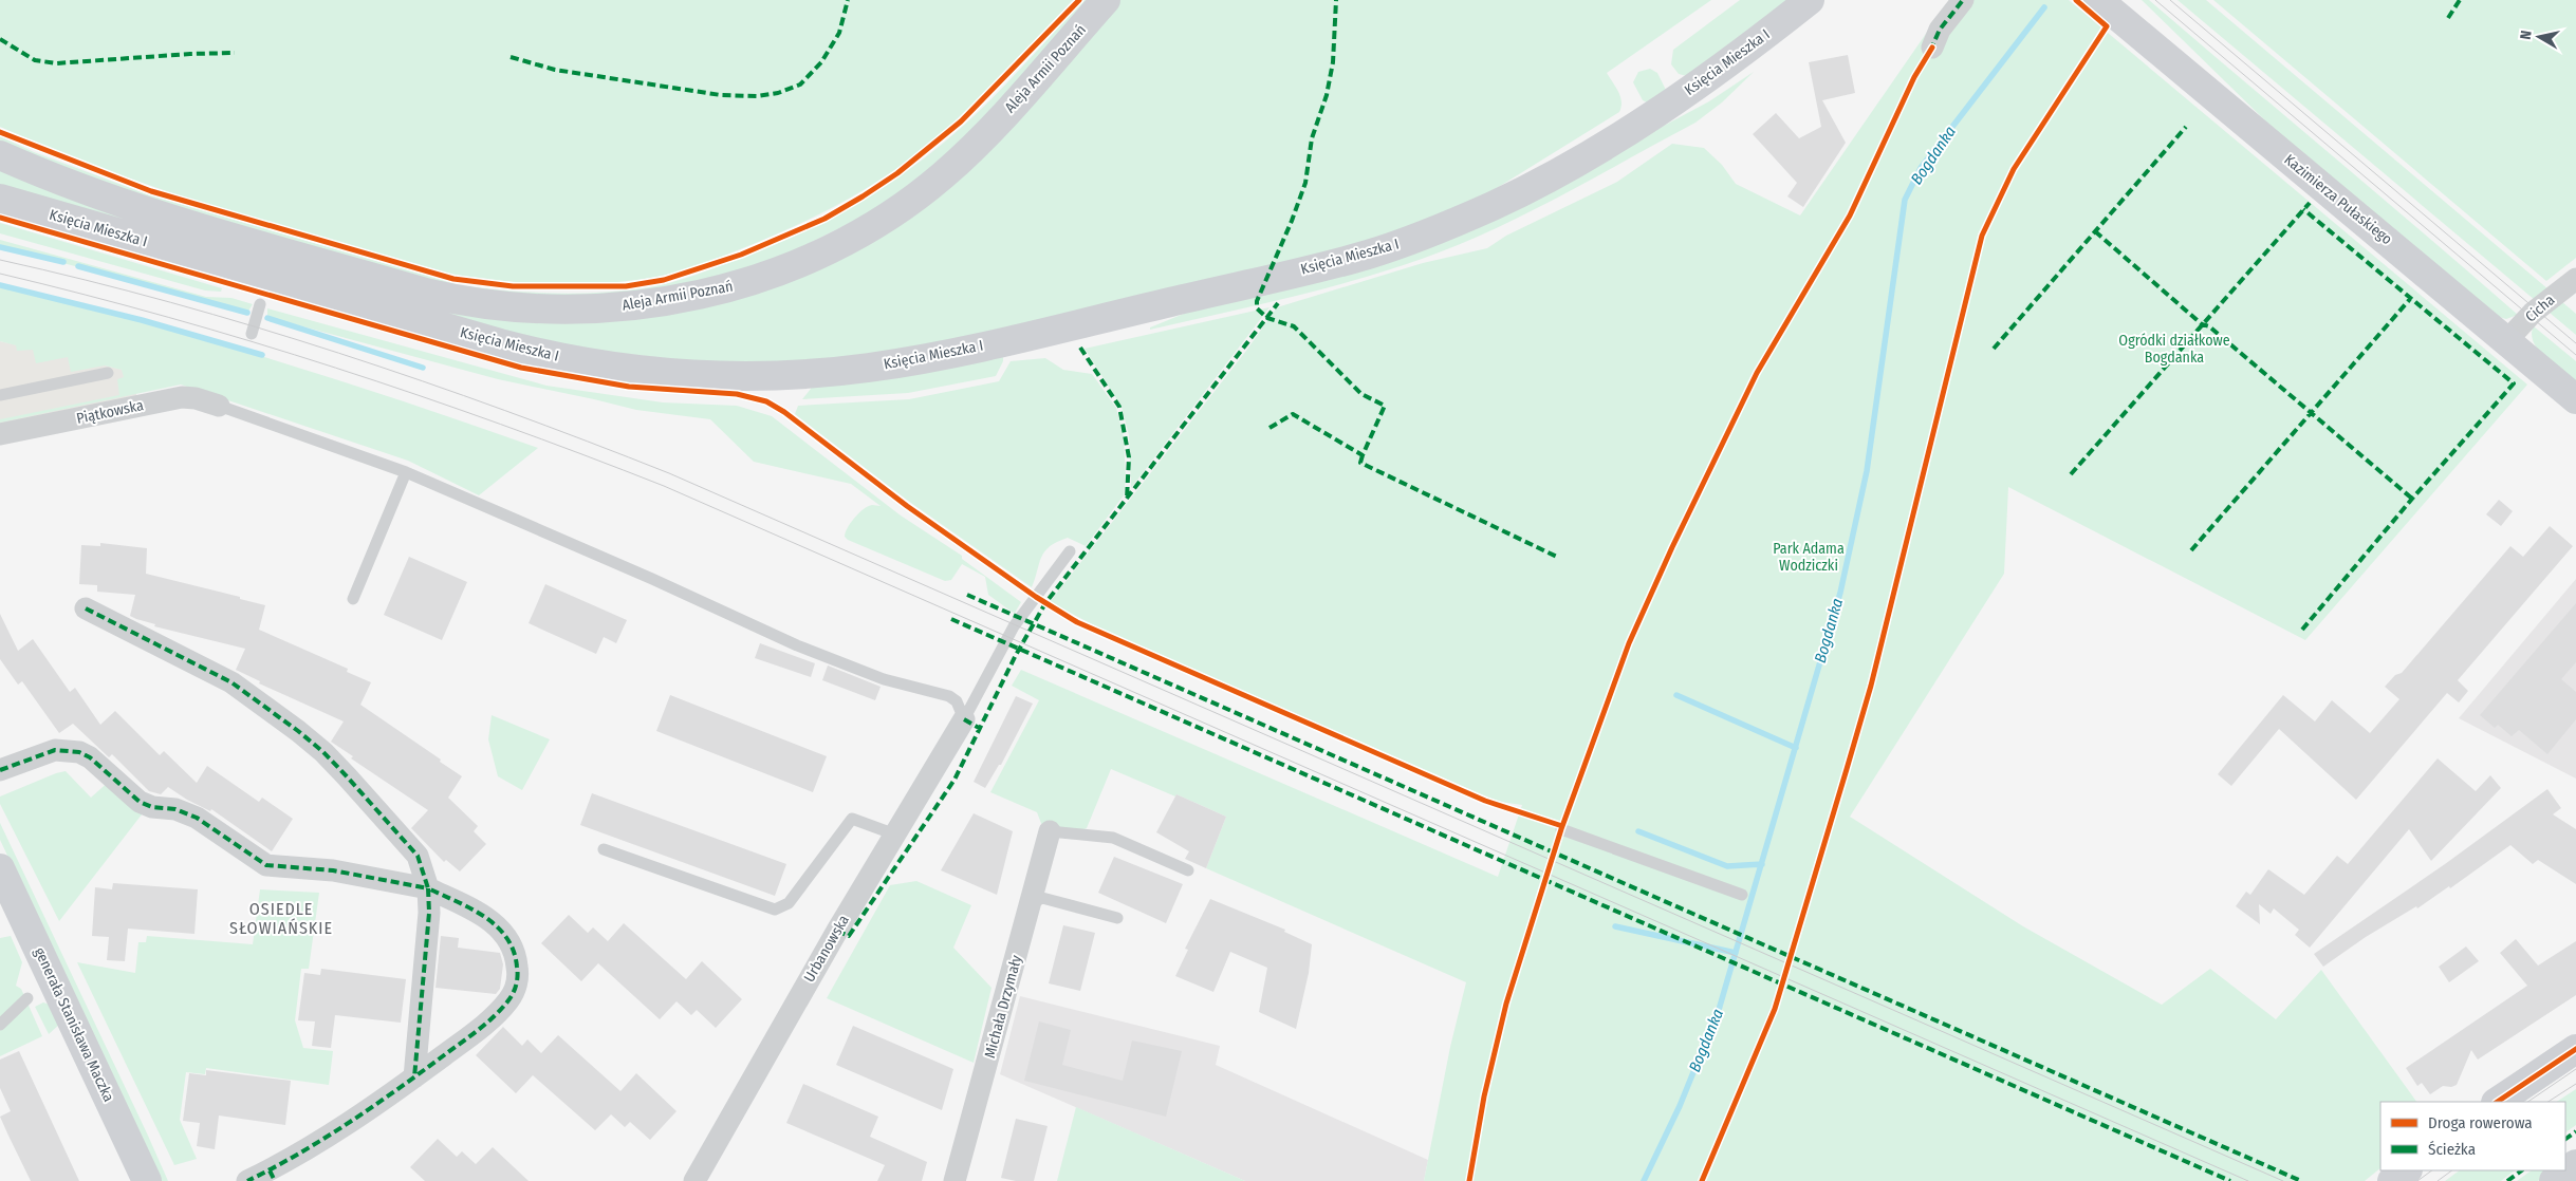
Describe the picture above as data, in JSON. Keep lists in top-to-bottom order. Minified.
{"streets":{"street":["Księcia Mieszka I","Aleja Armii Poznań","Kazimierza Pułaskiego","Cicha","Piątkowska","Urbanowska","Michała Drzymały","generała Stanisława Maczka"]},"crossings":[["Księcia Mieszka I","Aleja Armii Poznań"],["Kazimierza Pułaskiego","Cicha"]],"districts":["OSIEDLE SŁOWIAŃSKIE"],"water":["Bogdanka"],"parks":["Ogródki działkowe Bogdanka","Park Adama Wodziczki"],"legend":["Droga rowerowa","Ścieżka"],"north":"left"}
